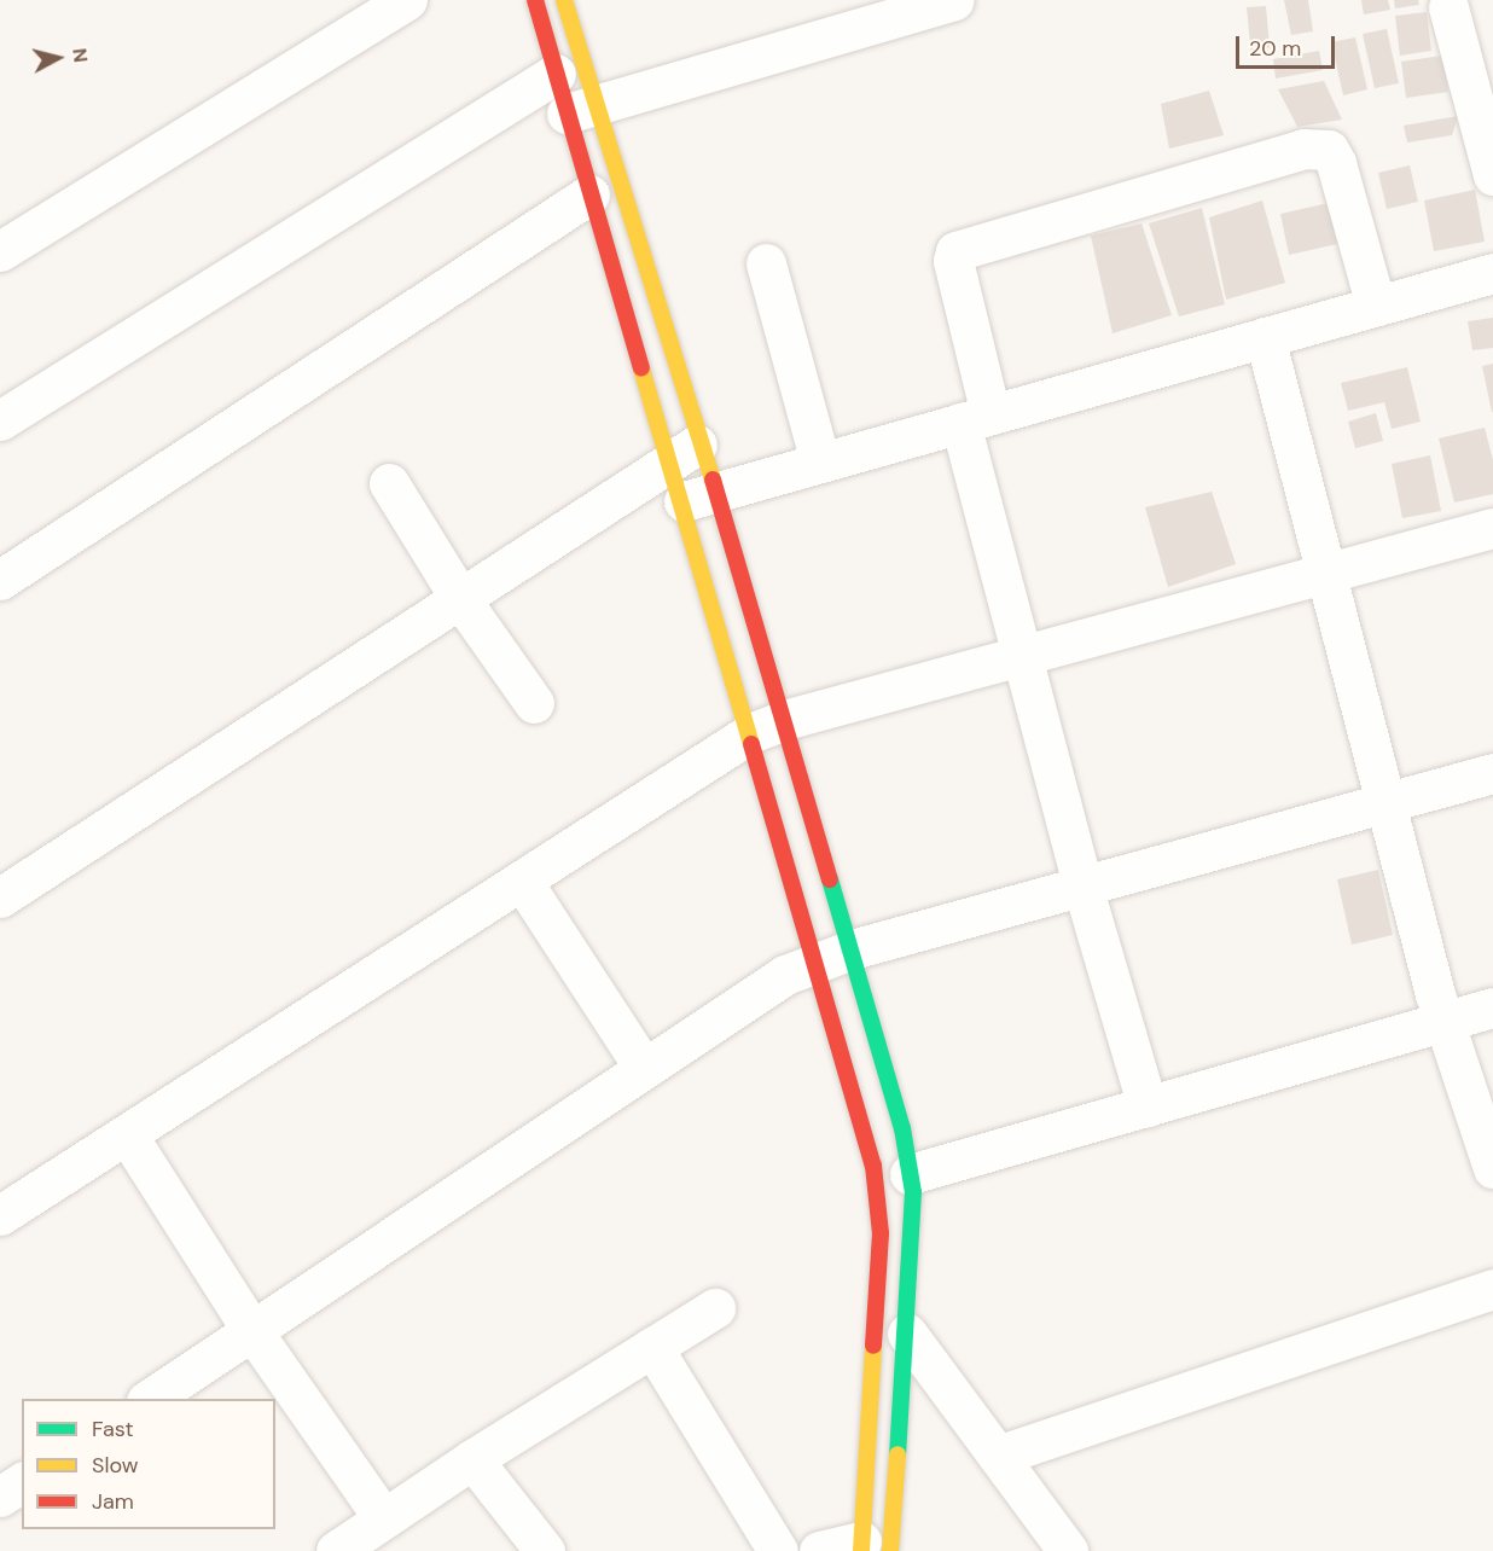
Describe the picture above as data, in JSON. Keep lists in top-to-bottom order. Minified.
{"legend":["Fast","Slow","Jam"],"scale_bar":"20 m","north":"right"}
